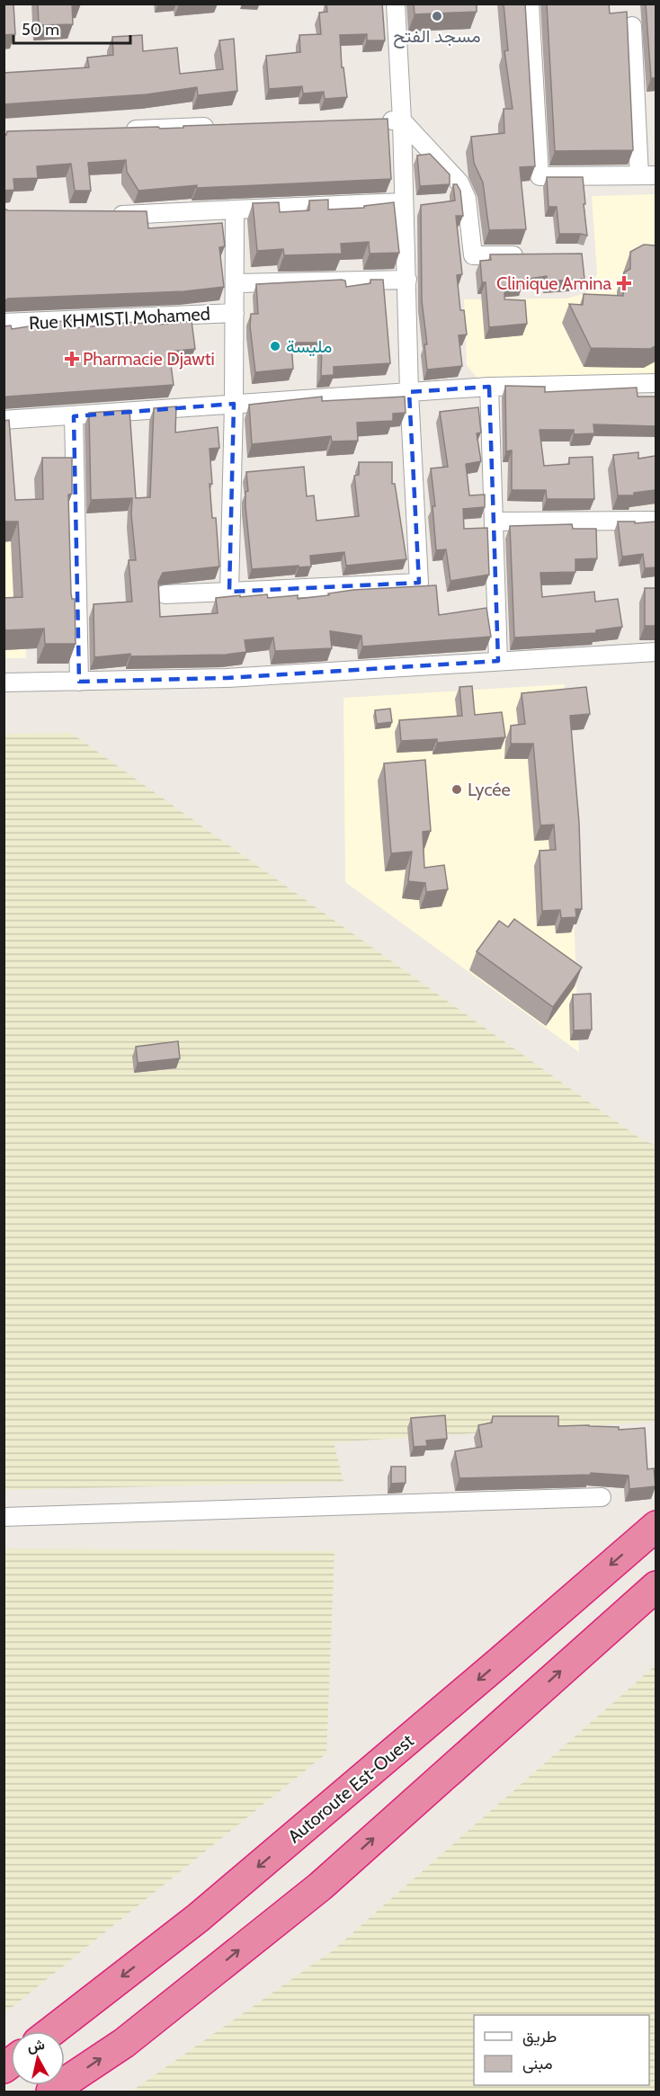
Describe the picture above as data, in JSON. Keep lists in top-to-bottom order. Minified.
{"streets":{"highway":["Autoroute Est-Ouest"],"street":["Rue KHMISTI Mohamed"]},"places":{"other":["مسجد الفتح","مليسة","Lycée"],"health":["Clinique Amina","Pharmacie Djawti"]},"legend":["طريق","مبنى"],"scale_bar":"50 m","north":"top"}
